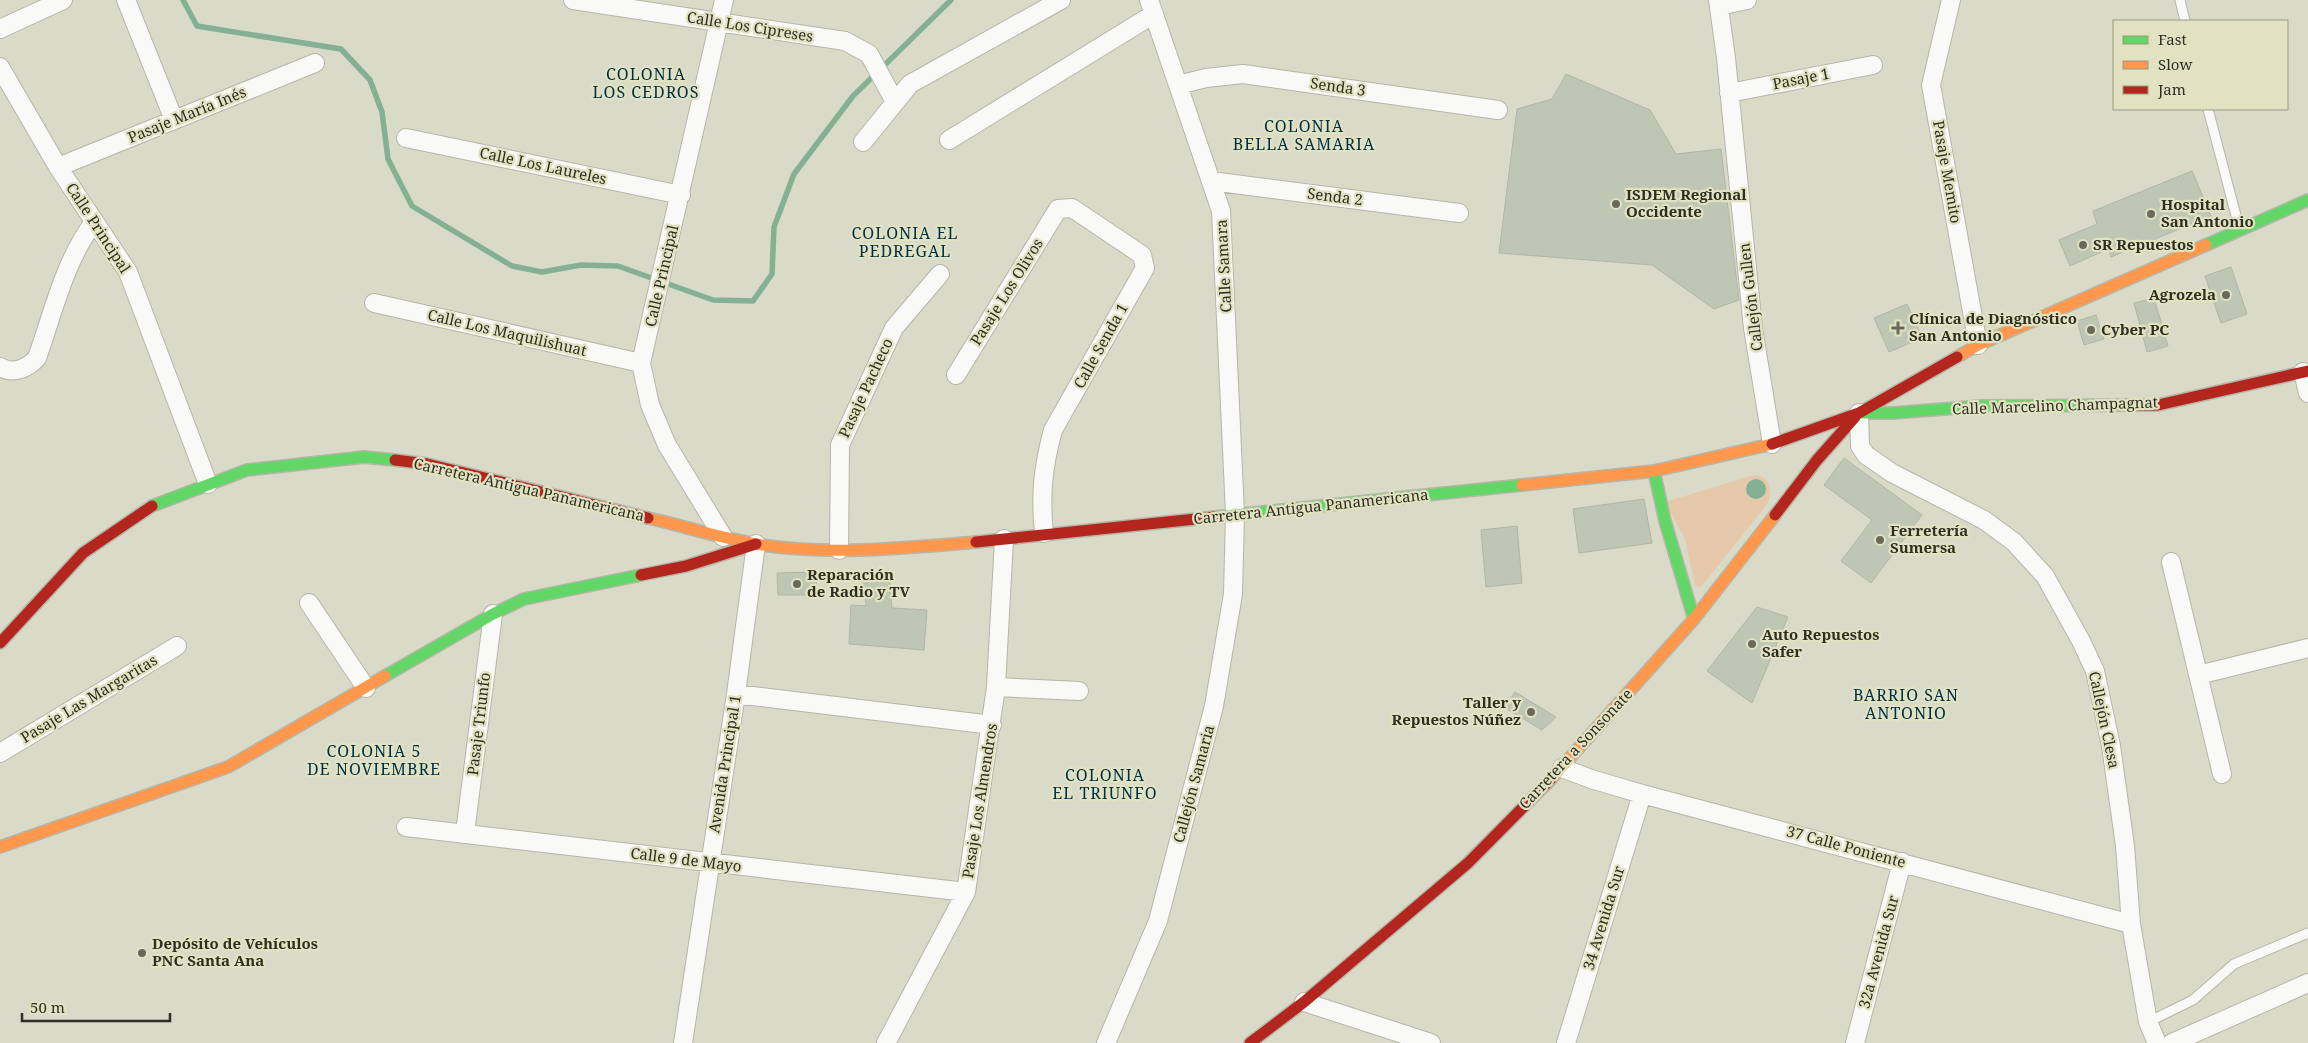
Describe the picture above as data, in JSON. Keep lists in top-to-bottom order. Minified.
{"streets":{"main road":["Calle Marcelino Champagnat","Carretera Antigua Panamericana","Carretera a Sonsonate"],"street":["Calle Los Cipreses","Pasaje 1","Senda 3","Pasaje María Inés","Calle Los Laureles","Pasaje Memito","Senda 2","Calle Principal","Calle Samara","Pasaje Los Olivos","Callejón Gullen","Calle Los Maquilishuat","Calle Senda 1","Pasaje Pacheco","Pasaje Las Margaritas","Callejón Clesa","Pasaje Triunfo","Avenida Principal 1","Callejón Samaria","Pasaje Los Almendros","37 Calle Poniente","Calle 9 de Mayo","34 Avenida Sur","32a Avenida Sur"]},"crossings":[["Calle Los Cipreses","Calle Principal"],["Pasaje 1","Callejón Gullen"],["Senda 3","Calle Samara"],["Pasaje María Inés","Calle Principal"],["Calle Los Laureles","Calle Principal"],["Senda 2","Calle Samara"],["Calle Principal","Calle Los Maquilishuat"],["Calle Principal","Carretera Antigua Panamericana"],["Calle Samara","Carretera Antigua Panamericana"],["Calle Samara","Callejón Samaria"],["Pasaje Los Olivos","Calle Senda 1"],["Callejón Gullen","Carretera Antigua Panamericana"],["Calle Senda 1","Carretera Antigua Panamericana"],["Pasaje Pacheco","Carretera Antigua Panamericana"],["Calle Marcelino Champagnat","Carretera Antigua Panamericana"],["Calle Marcelino Champagnat","Callejón Clesa"],["Calle Marcelino Champagnat","Carretera a Sonsonate"],["Carretera Antigua Panamericana","Callejón Clesa"],["Carretera Antigua Panamericana","Pasaje Triunfo"],["Carretera Antigua Panamericana","Carretera a Sonsonate"],["Carretera Antigua Panamericana","Avenida Principal 1"],["Carretera Antigua Panamericana","Callejón Samaria"],["Carretera Antigua Panamericana","Pasaje Los Almendros"],["Callejón Clesa","Carretera a Sonsonate"],["Callejón Clesa","37 Calle Poniente"],["Pasaje Triunfo","Calle 9 de Mayo"],["Carretera a Sonsonate","37 Calle Poniente"],["Avenida Principal 1","Calle 9 de Mayo"],["Pasaje Los Almendros","Calle 9 de Mayo"],["37 Calle Poniente","34 Avenida Sur"],["37 Calle Poniente","32a Avenida Sur"]],"districts":["COLONIA LOS CEDROS","COLONIA BELLA SAMARIA","COLONIA EL PEDREGAL","BARRIO SAN ANTONIO","COLONIA 5 DE NOVIEMBRE","COLONIA EL TRIUNFO"],"places":{"other":["ISDEM Regional Occidente","Hospital San Antonio","SR Repuestos","Agrozela","Cyber PC","Ferretería Sumersa","Reparación de Radio y TV","Auto Repuestos Safer","Taller y Repuestos Núñez","Depósito de Vehículos PNC Santa Ana"],"health":["Clínica de Diagnóstico San Antonio"]},"legend":["Fast","Slow","Jam"],"scale_bar":"50 m"}
